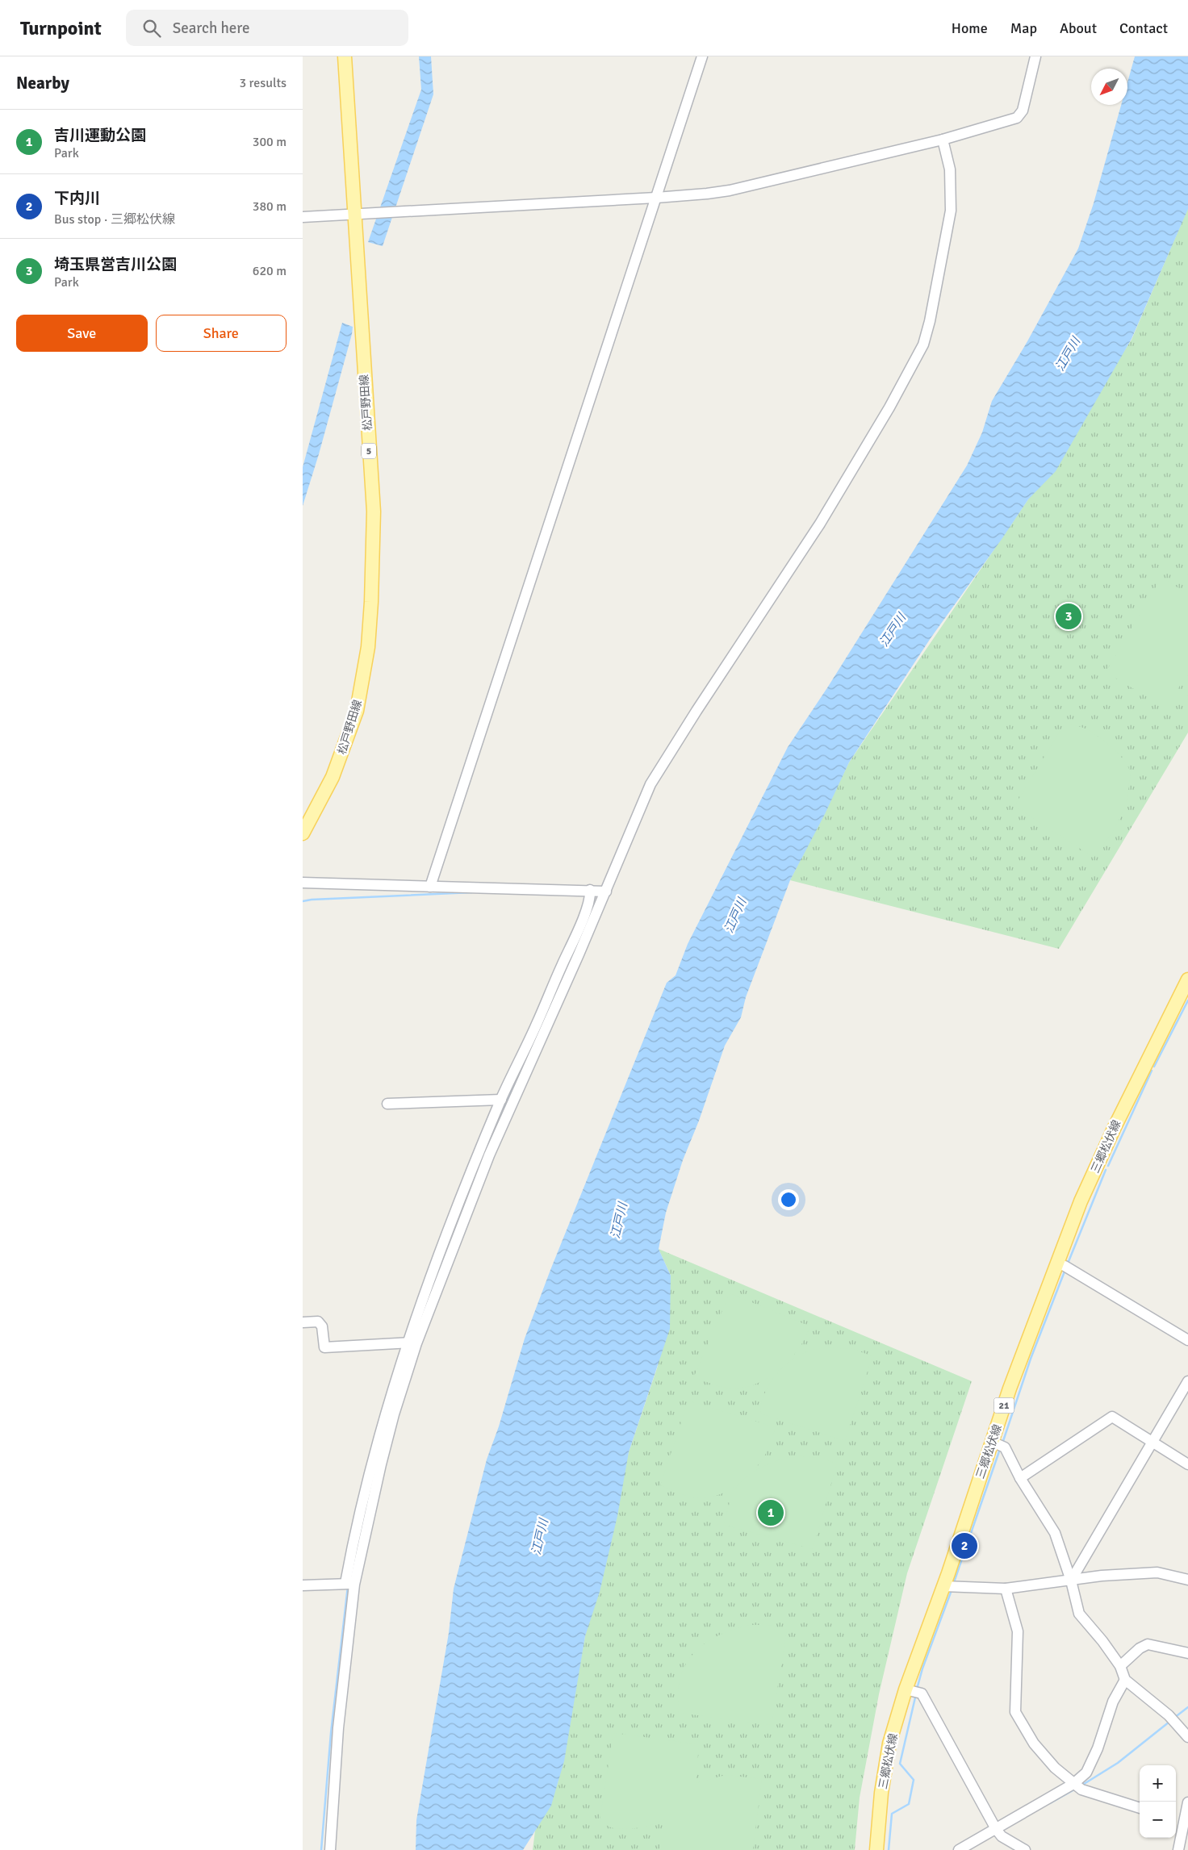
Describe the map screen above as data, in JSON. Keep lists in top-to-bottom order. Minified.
{"streets":{"main road":["松戸野田線","5","三郷松伏線","21"]},"water":["江戸川"],"north":"bottom left","page":{"header":"Turnpoint","search":"Search here","nav":["Home","Map","About","Contact"],"heading":["Nearby","3 results"],"list":[{"mark":"1","name":"吉川運動公園","note":"Park","value":"300 m"},{"mark":"2","name":"下内川","note":"Bus stop · 三郷松伏線","value":"380 m"},{"mark":"3","name":"埼玉県営吉川公園","note":"Park","value":"620 m"}],"buttons":["Save","Share"],"pins":["3","1","2"],"map_buttons":["+","−"]}}
